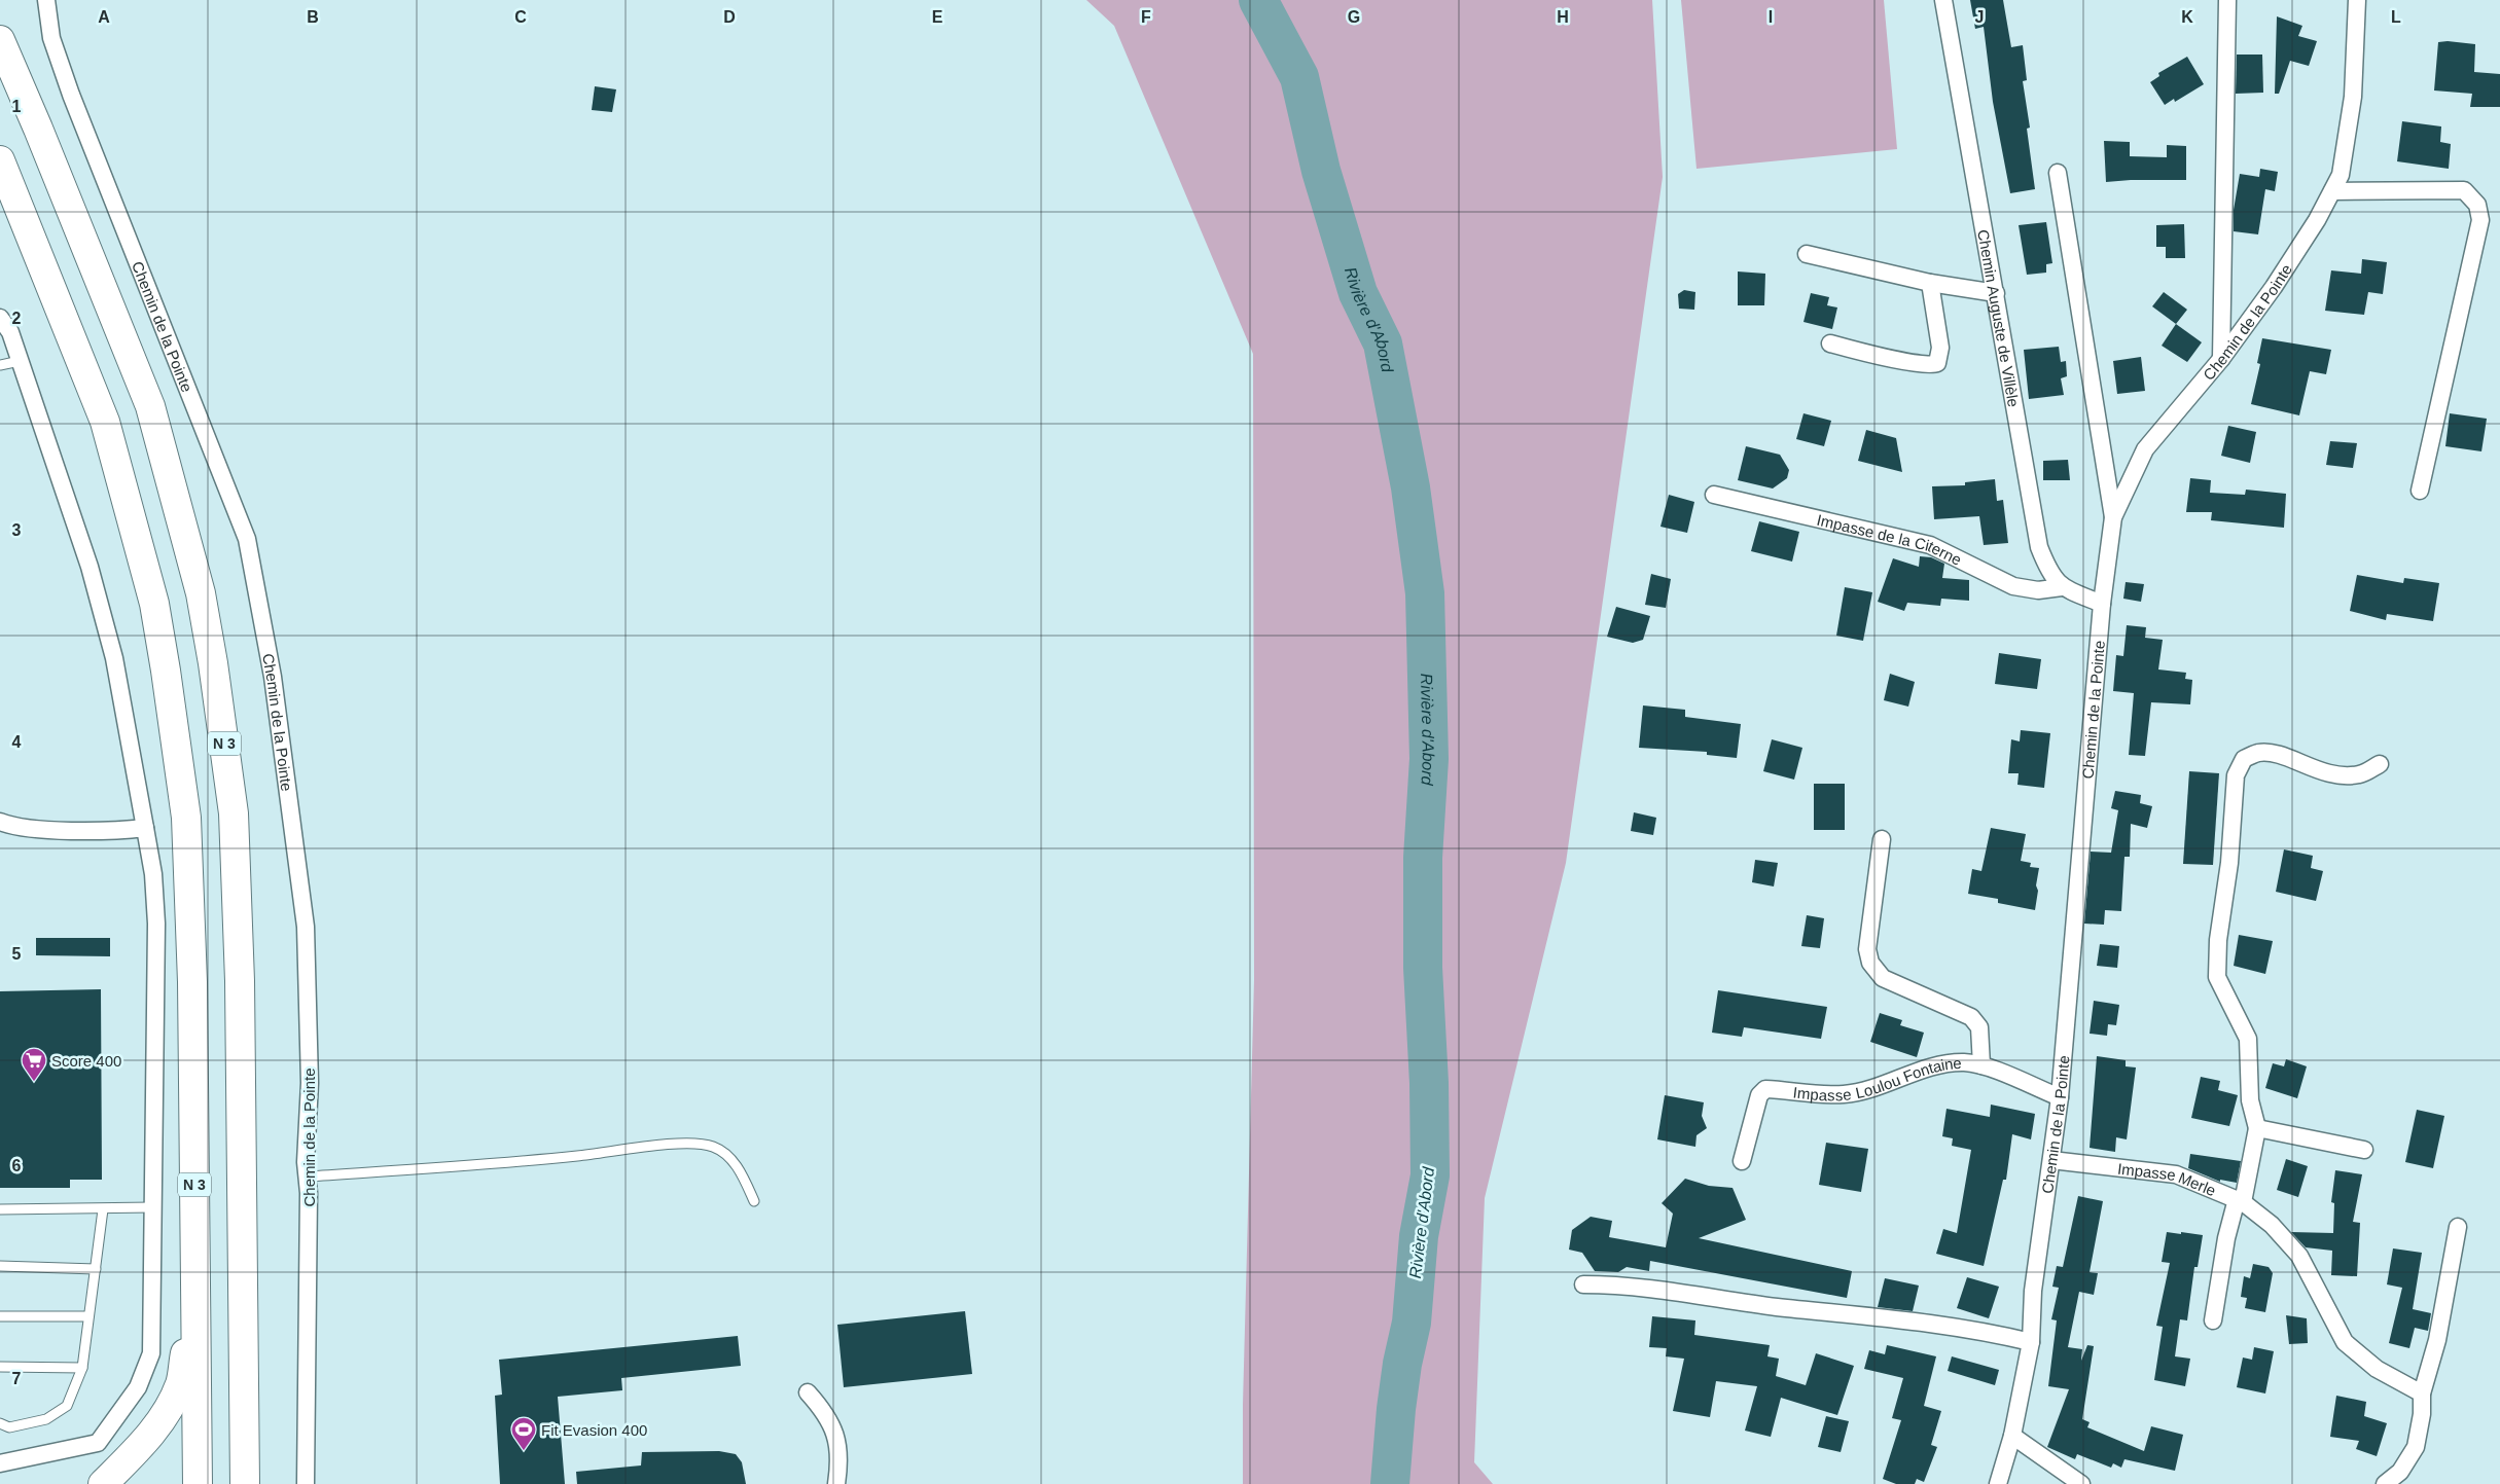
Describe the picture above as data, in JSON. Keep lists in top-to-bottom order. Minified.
{"streets":{"highway":["N 3"],"street":["Chemin Auguste de Villèle","Chemin de la Pointe","Impasse de la Citerne","Impasse Loulou Fontaine","Impasse Merle"]},"crossings":[["Chemin Auguste de Villèle","Impasse de la Citerne"],["Chemin de la Pointe","Impasse Loulou Fontaine"],["Chemin de la Pointe","Impasse Merle"]],"water":["Rivière d'Abord"],"places":{"supermarket":["Score 400"],"sports":["Fit Evasion 400"]},"grid":{"columns":["A","B","C","D","E","F","G","H","I","J","K","L"],"rows":["1","2","3","4","5","6","7"]}}
